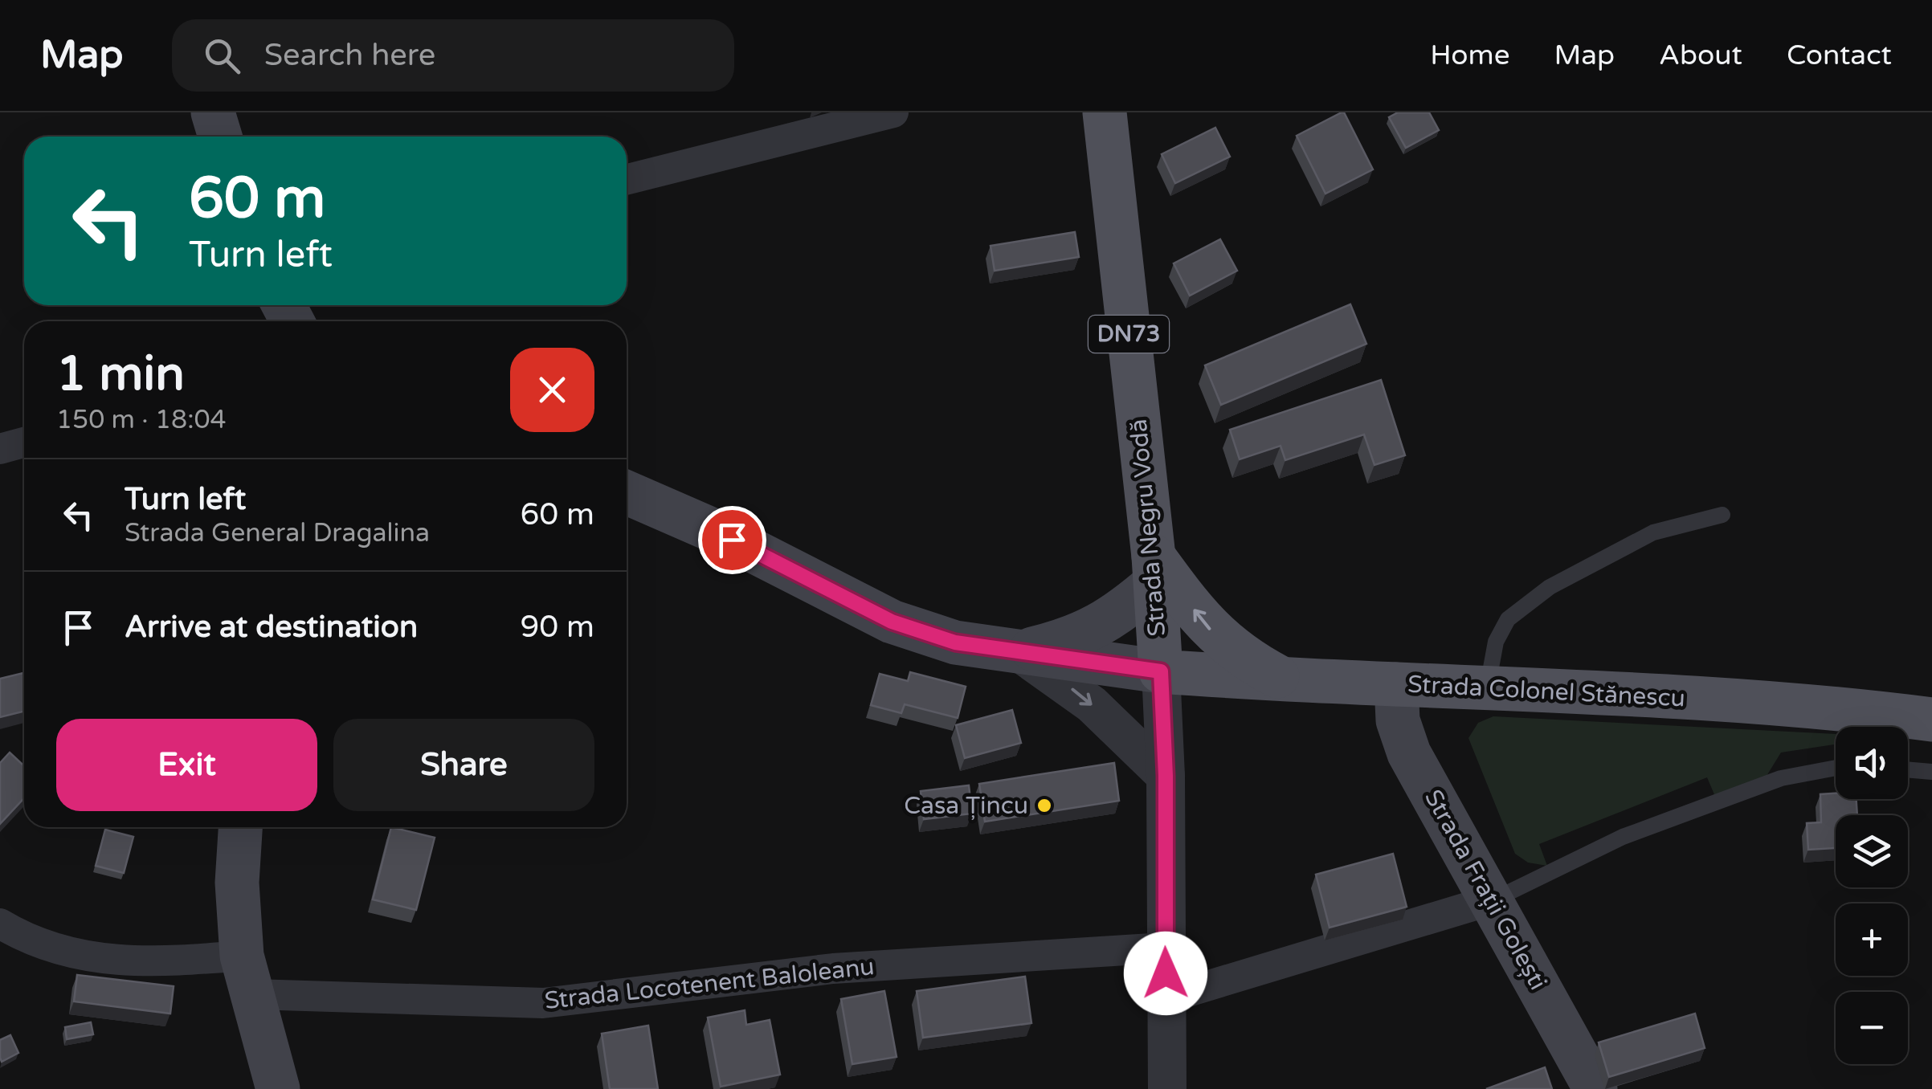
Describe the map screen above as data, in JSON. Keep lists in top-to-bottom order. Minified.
{"streets":{"main road":["DN73","Strada Negru Vodă","Strada Colonel Stănescu","Strada Frații Golești"],"street":["Strada Locotenent Baloleanu"]},"crossings":[["Strada Negru Vodă","Strada Colonel Stănescu"],["Strada Negru Vodă","Strada Locotenent Baloleanu"],["Strada Colonel Stănescu","Strada Frații Golești"]],"places":["Casa Țincu"],"page":{"header":"Map","search":"Search here","nav":["Home","Map","About","Contact"],"turn":["60 m","Turn left"],"heading":["1 min","150 m · 18:04"],"list":[{"name":"Turn left","note":"Strada General Dragalina","value":"60 m"},{"name":"Arrive at destination","value":"90 m"}],"buttons":["Exit","Share"],"map_buttons":["+","−"]}}
